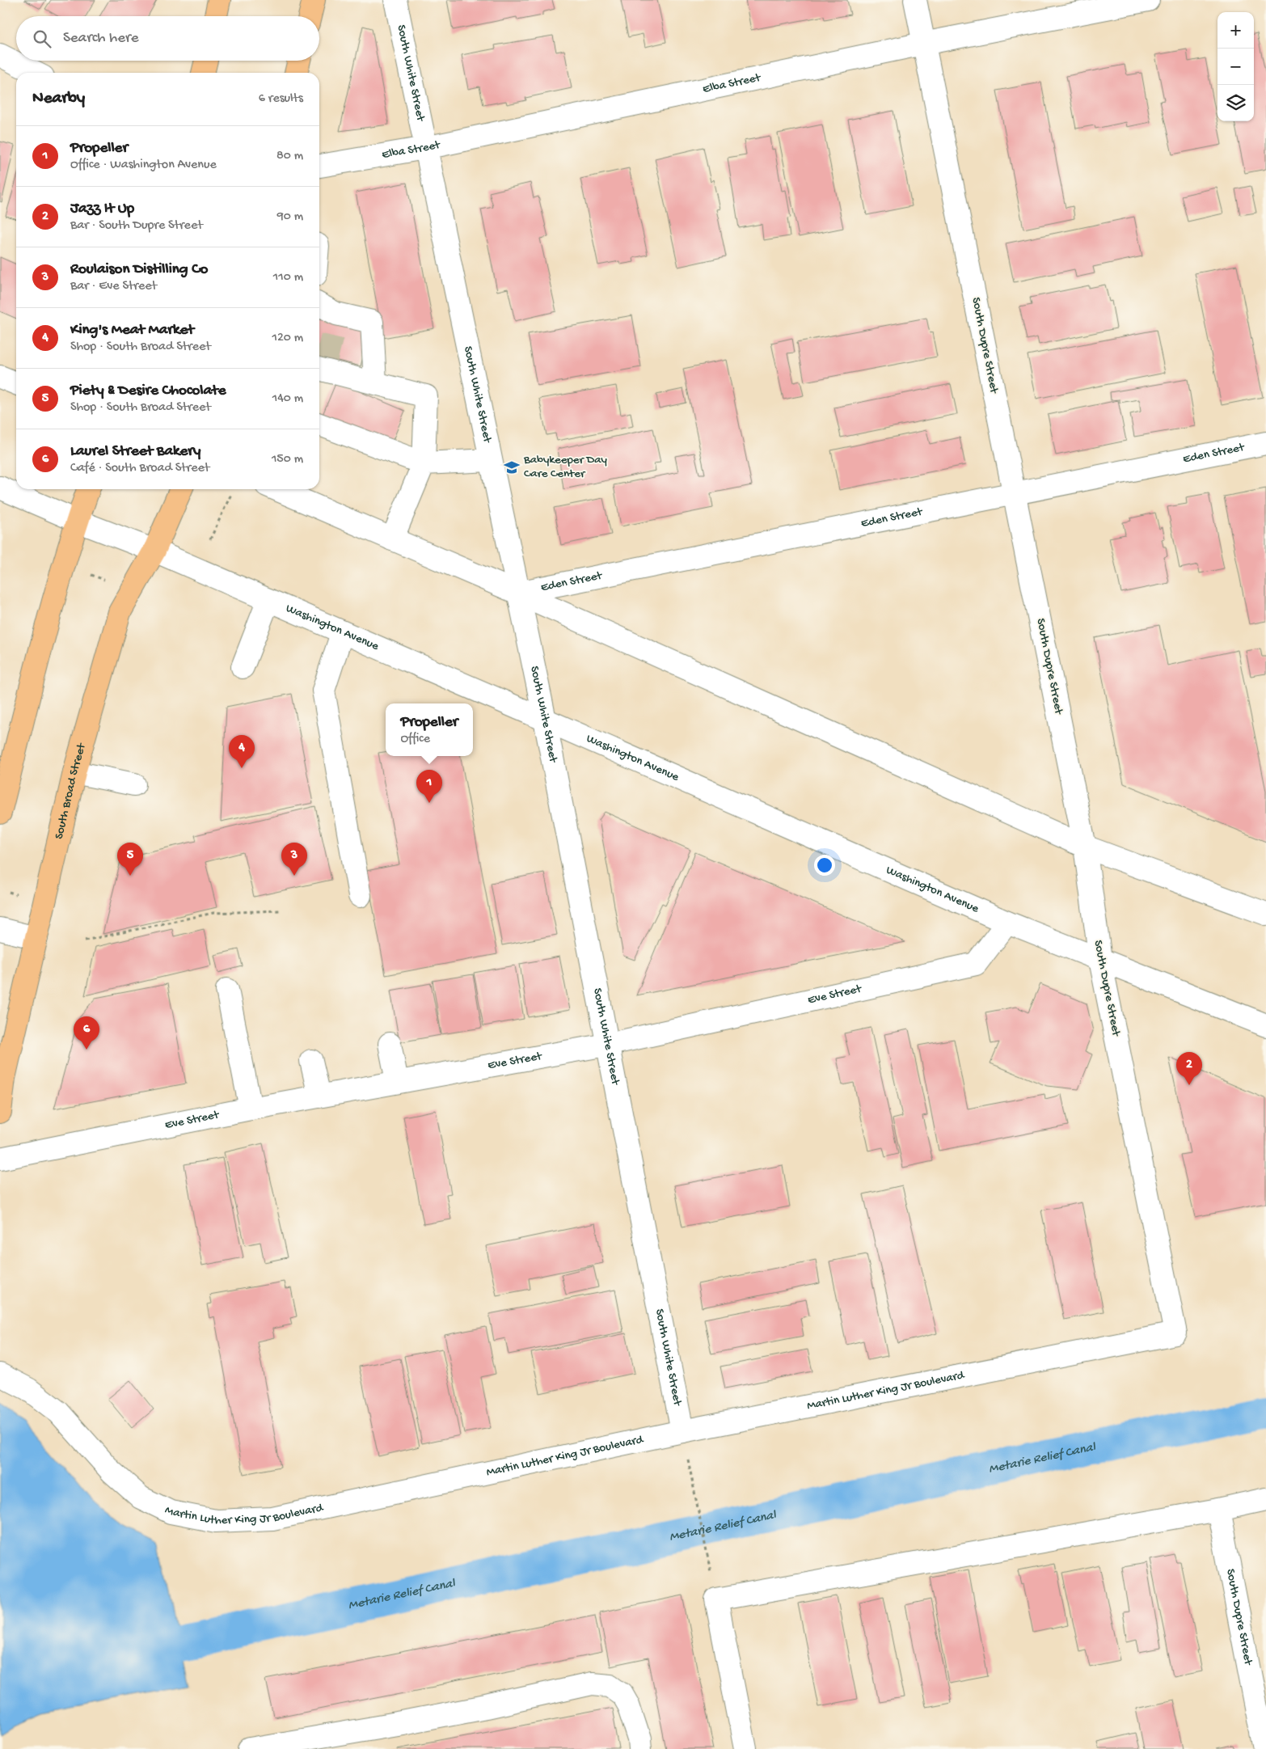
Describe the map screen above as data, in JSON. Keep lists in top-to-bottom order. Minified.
{"streets":{"main road":["South Broad Street"],"street":["South White Street","Elba Street","South Dupre Street","Eden Street","Washington Avenue","Eve Street","Martin Luther King Jr Boulevard"]},"crossings":[["South White Street","Elba Street"],["South White Street","Eden Street"],["South White Street","Washington Avenue"],["South White Street","Eve Street"],["South White Street","Martin Luther King Jr Boulevard"],["Elba Street","South Dupre Street"],["South Dupre Street","Eden Street"],["South Dupre Street","Washington Avenue"],["South Dupre Street","Martin Luther King Jr Boulevard"],["Washington Avenue","South Broad Street"],["Washington Avenue","Eve Street"]],"water":["Metarie Relief Canal"],"places":{"school or university":["Babykeeper Day Care Center"]},"page":{"map_buttons":["+","−"],"search":"Search here","heading":["Nearby","6 results"],"list":[{"mark":"1","name":"Propeller","note":"Office · Washington Avenue","value":"80 m"},{"mark":"2","name":"Jazz It Up","note":"Bar · South Dupre Street","value":"90 m"},{"mark":"3","name":"Roulaison Distilling Co","note":"Bar · Eve Street","value":"110 m"},{"mark":"4","name":"King's Meat Market","note":"Shop · South Broad Street","value":"120 m"},{"mark":"5","name":"Piety & Desire Chocolate","note":"Shop · South Broad Street","value":"140 m"},{"mark":"6","name":"Laurel Street Bakery","note":"Café · South Broad Street","value":"150 m"}],"popup":["Propeller","Office"],"pins":["4","1","3","5","6","2"]}}
